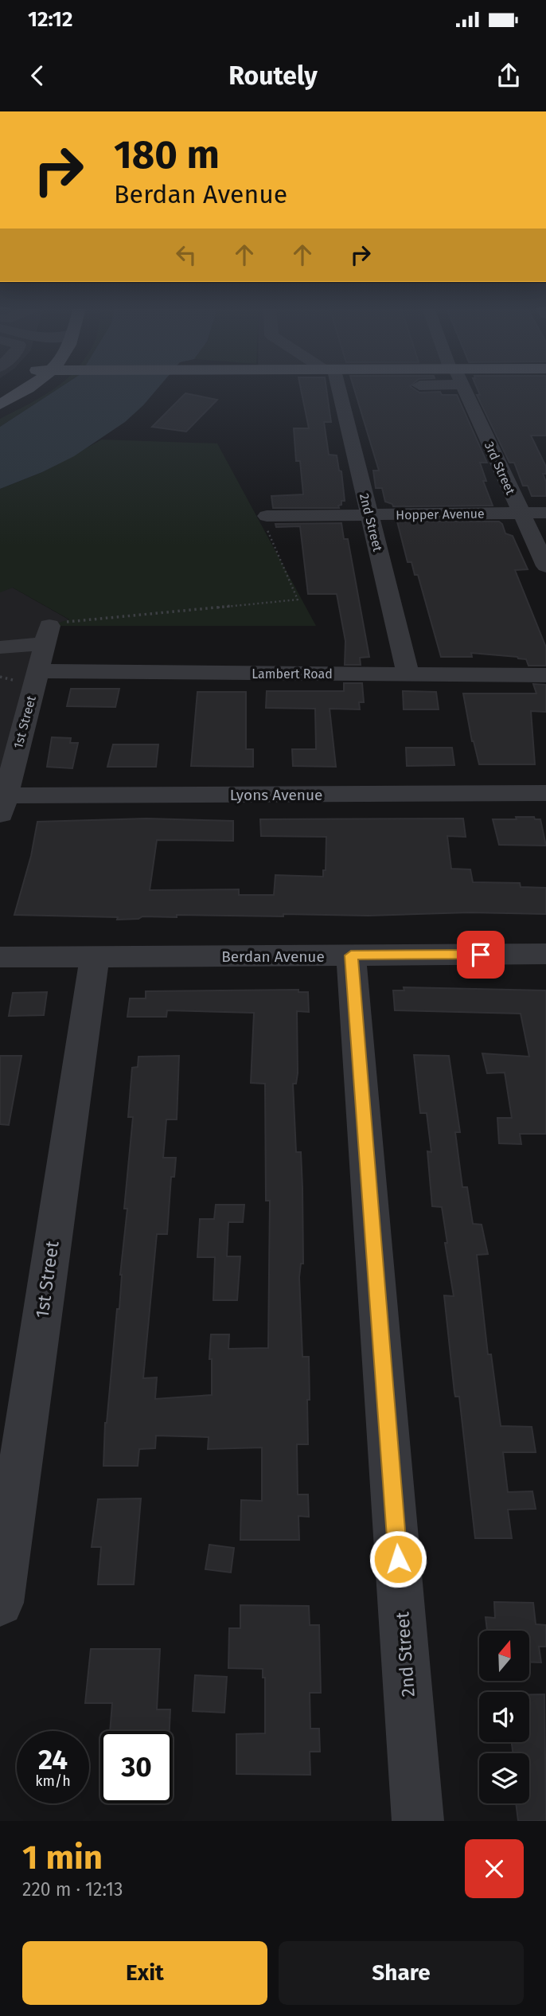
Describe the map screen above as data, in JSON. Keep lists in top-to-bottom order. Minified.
{"streets":{"street":["3rd Street","Hopper Avenue","2nd Street","Lambert Road","1st Street","Lyons Avenue","Berdan Avenue"]},"crossings":[["3rd Street","Hopper Avenue"],["Hopper Avenue","2nd Street"],["2nd Street","Lambert Road"],["2nd Street","Berdan Avenue"],["Lambert Road","1st Street"],["1st Street","Lyons Avenue"],["1st Street","Berdan Avenue"]],"north":"top","page":{"status":"12:12","header":"Routely","turn":["180 m","Berdan Avenue"],"speed":"24 km/h","limit":"30","heading":["1 min","220 m · 12:13"],"buttons":["Exit","Share"]}}
